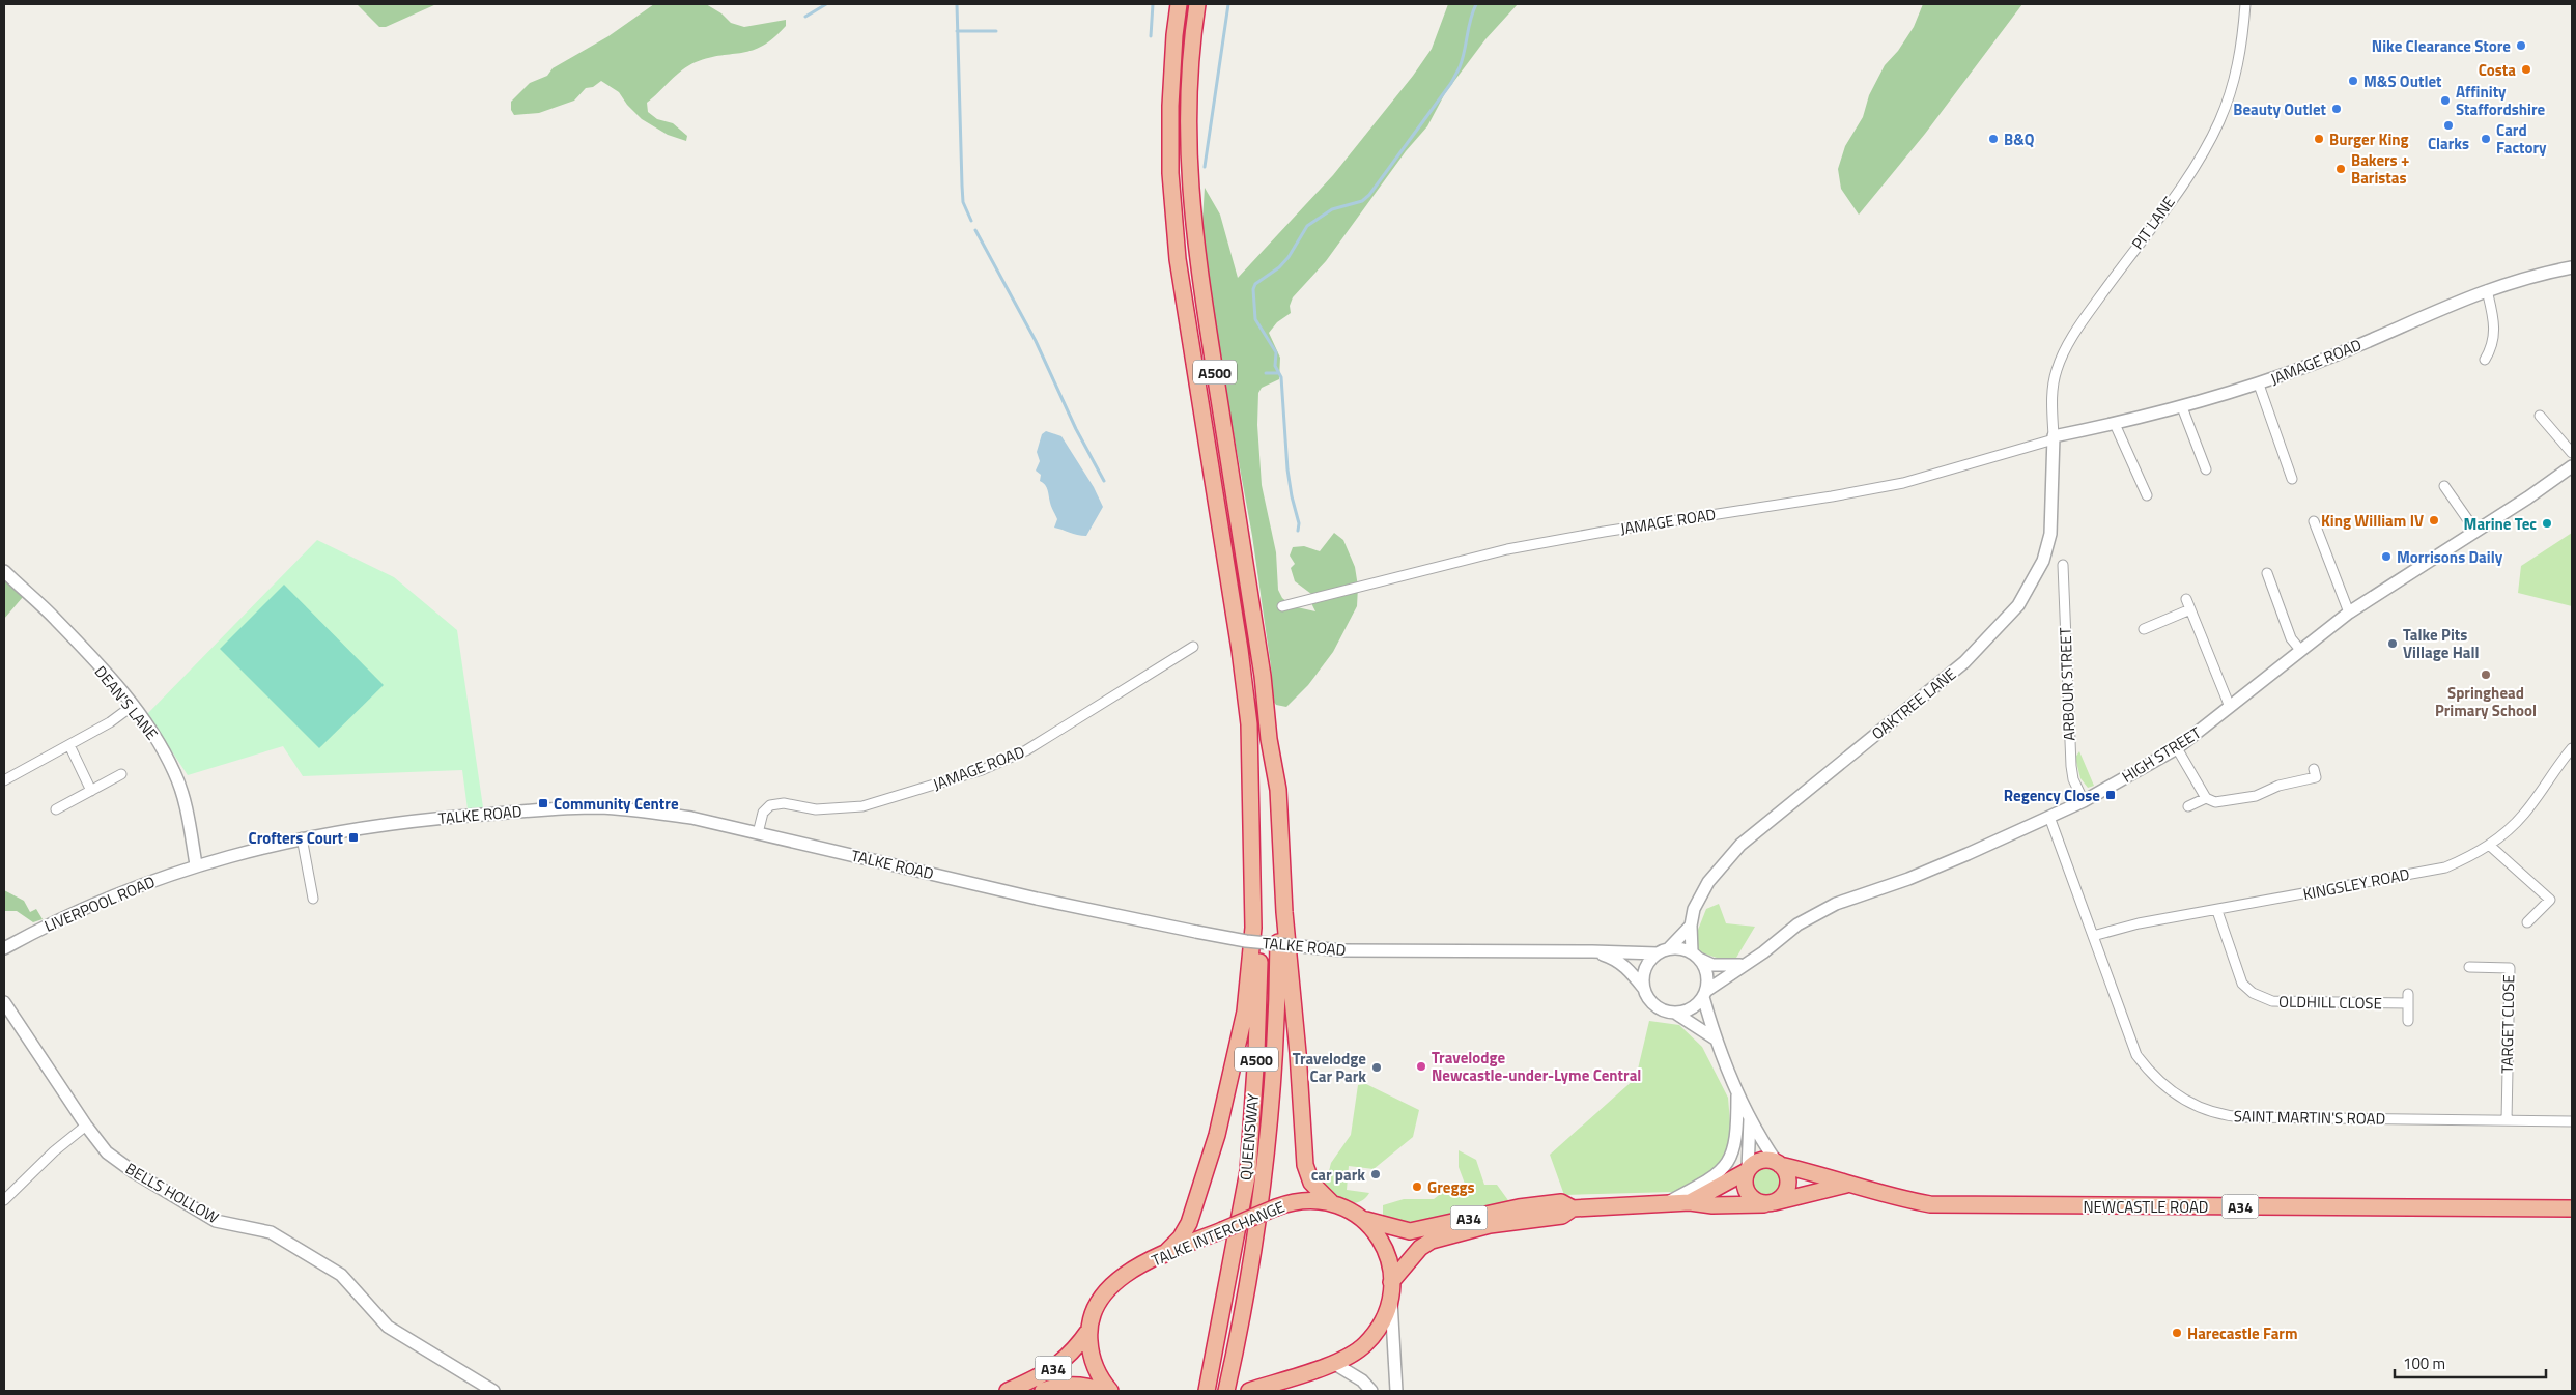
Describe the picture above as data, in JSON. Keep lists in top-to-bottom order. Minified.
{"streets":{"highway":["A500","QUEENSWAY","NEWCASTLE ROAD","A34","TALKE INTERCHANGE"],"street":["PIT LANE","JAMAGE ROAD","ARBOUR STREET","DEAN'S LANE","OAKTREE LANE","HIGH STREET","TALKE ROAD","KINGSLEY ROAD","LIVERPOOL ROAD","OLDHILL CLOSE","TARGET CLOSE","SAINT MARTIN'S ROAD","BELLS HOLLOW"]},"crossings":[["PIT LANE","JAMAGE ROAD"],["PIT LANE","OAKTREE LANE"],["JAMAGE ROAD","OAKTREE LANE"],["JAMAGE ROAD","TALKE ROAD"],["A500","QUEENSWAY"],["ARBOUR STREET","HIGH STREET"],["DEAN'S LANE","TALKE ROAD"],["DEAN'S LANE","LIVERPOOL ROAD"],["OAKTREE LANE","HIGH STREET"],["OAKTREE LANE","TALKE ROAD"],["HIGH STREET","TALKE ROAD"],["HIGH STREET","SAINT MARTIN'S ROAD"],["TALKE ROAD","LIVERPOOL ROAD"],["KINGSLEY ROAD","OLDHILL CLOSE"],["KINGSLEY ROAD","SAINT MARTIN'S ROAD"],["TARGET CLOSE","SAINT MARTIN'S ROAD"],["NEWCASTLE ROAD","TALKE INTERCHANGE"],["A34","TALKE INTERCHANGE"]],"places":{"other":["Nike Clearance Store","Costa","M&S Outlet","Affinity Staffordshire","Beauty Outlet","Clarks","B&Q","Burger King","Card Factory","Bakers + Baristas","King William IV","Marine Tec","Morrisons Daily","Talke Pits Village Hall","Springhead Primary School","Travelodge Newcastle-under-Lyme Central","Travelodge Car Park","car park","Greggs","Harecastle Farm"],"transit":["Regency Close","Community Centre","Crofters Court"]},"scale_bar":"100 m"}
